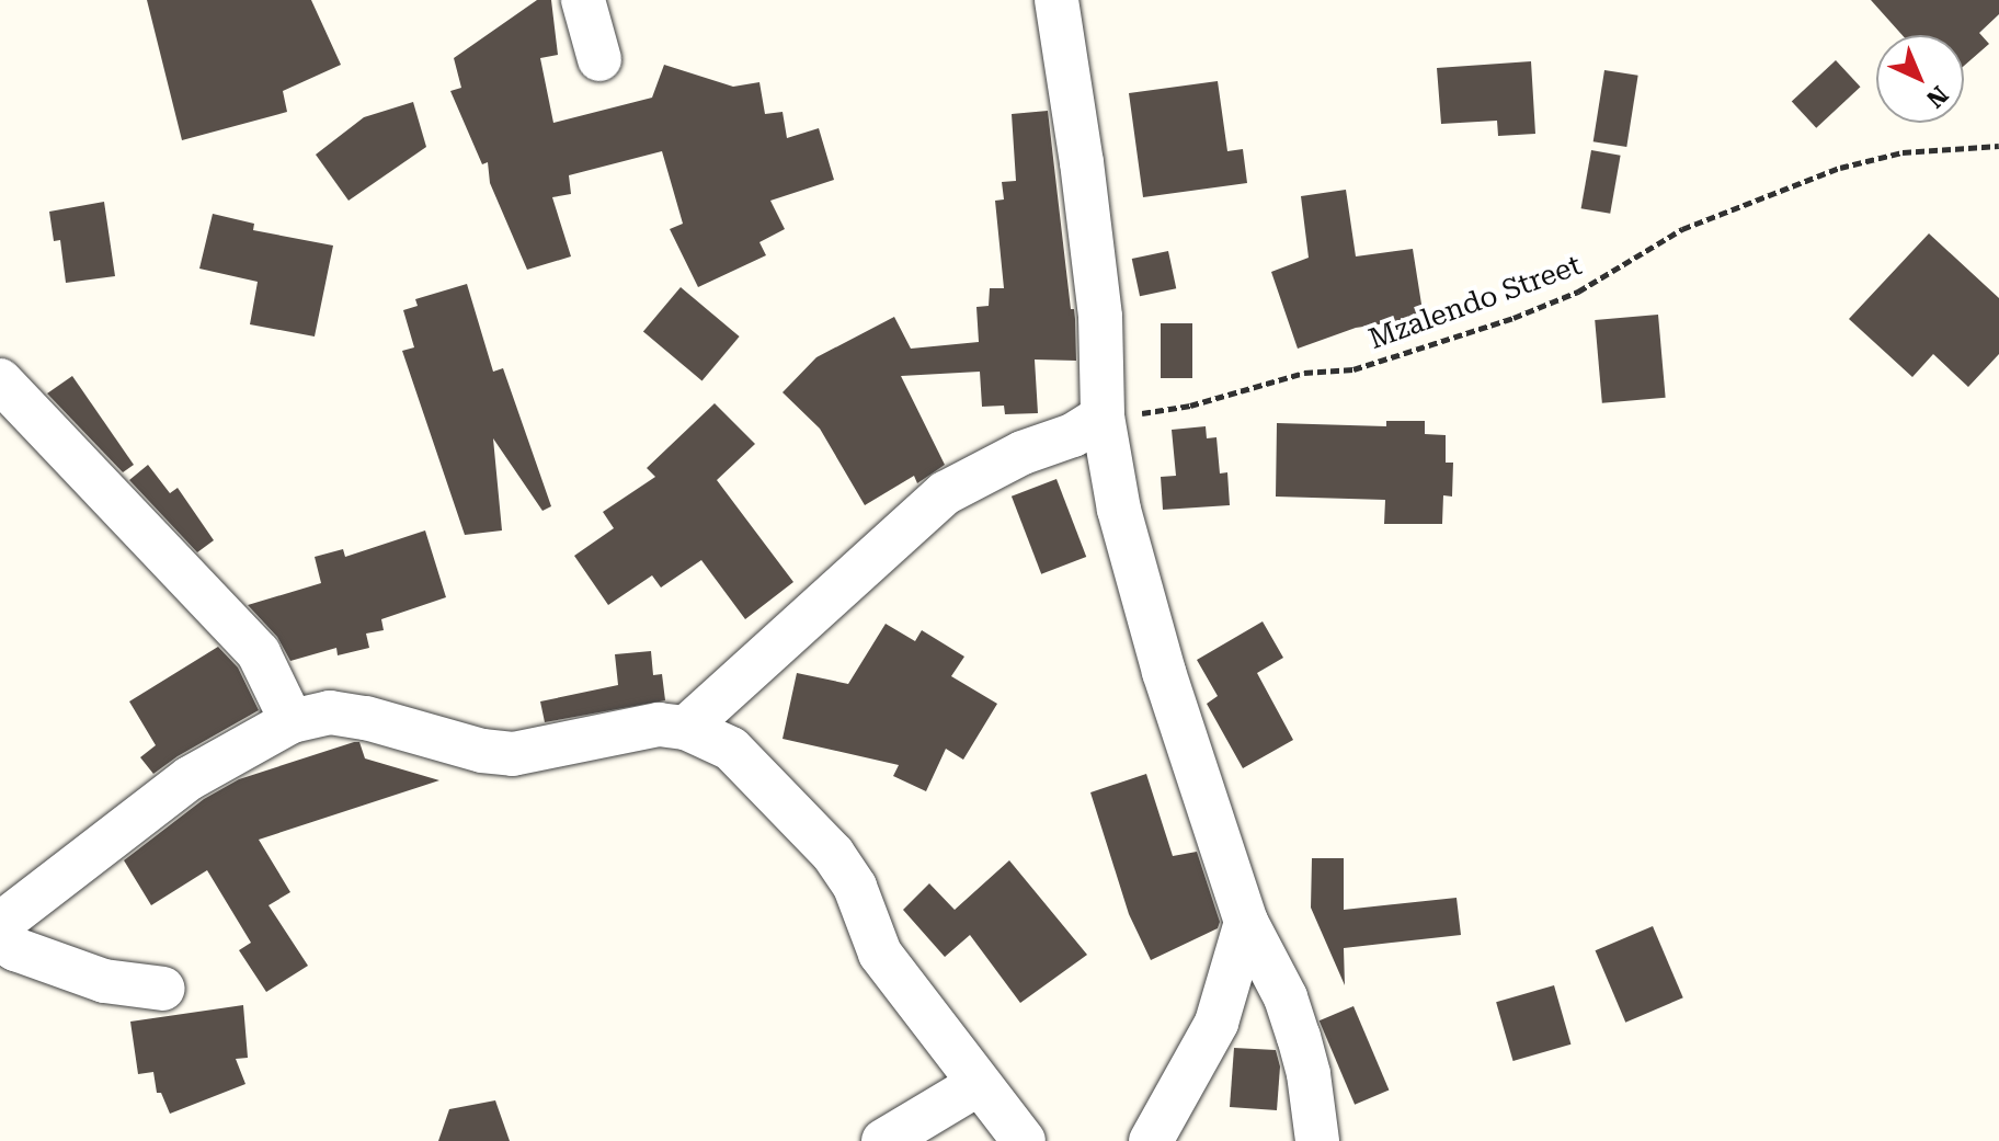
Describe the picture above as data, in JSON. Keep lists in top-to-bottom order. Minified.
{"streets":{"path":["Mzalendo Street"]},"north":"bottom right"}
